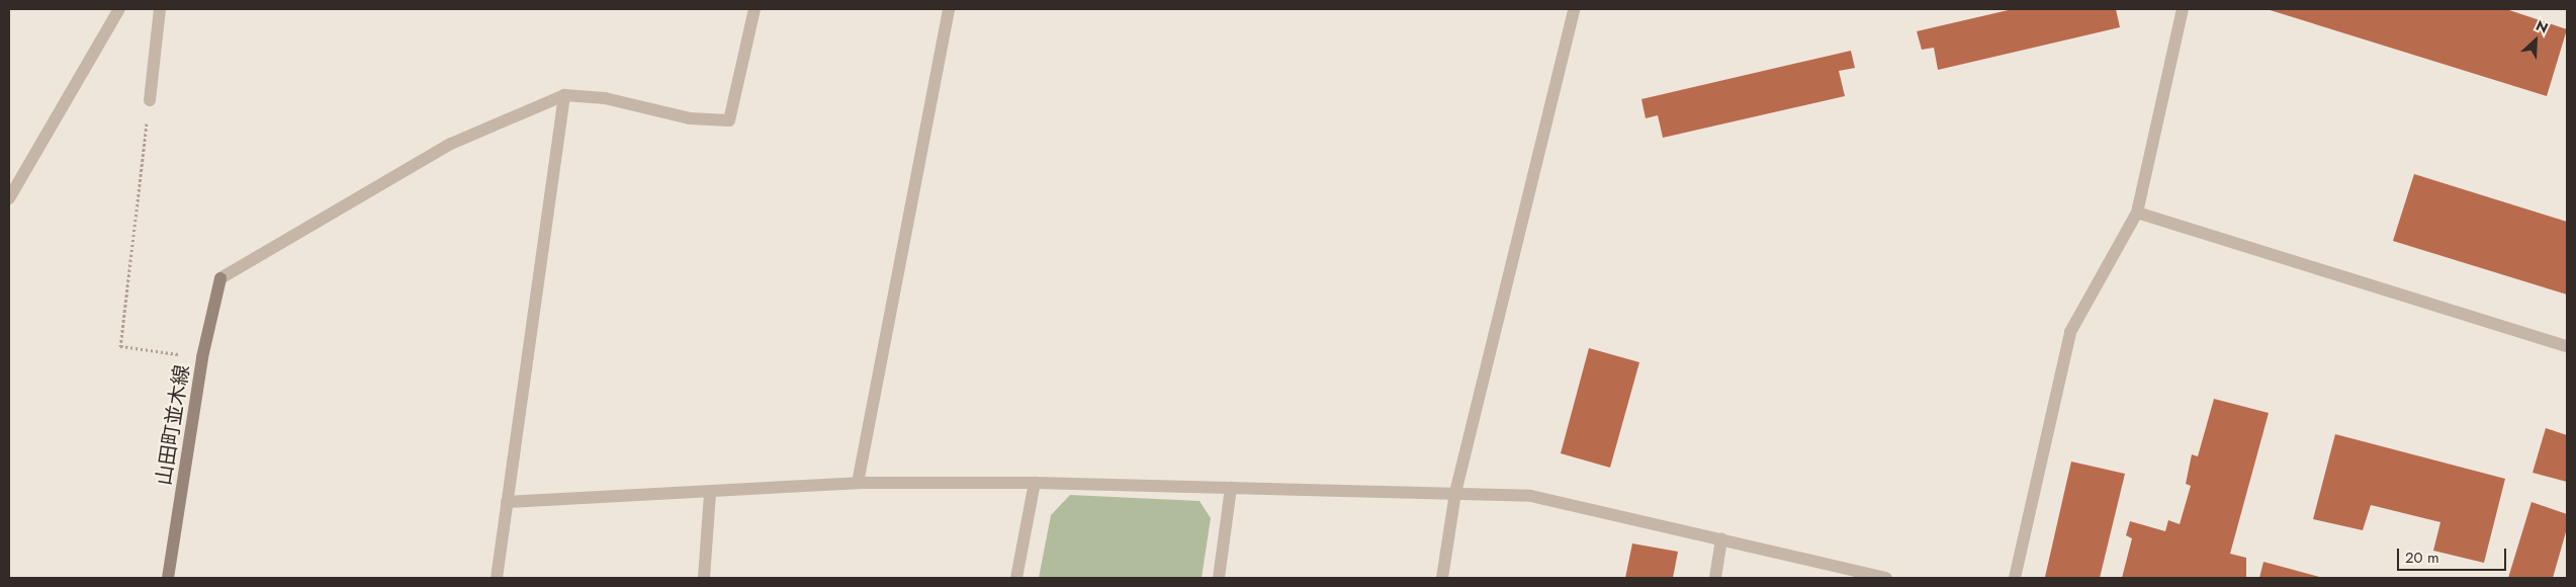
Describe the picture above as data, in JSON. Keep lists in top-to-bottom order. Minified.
{"streets":{"street":["山田町並木線"]},"scale_bar":"20 m","north":"top right"}
